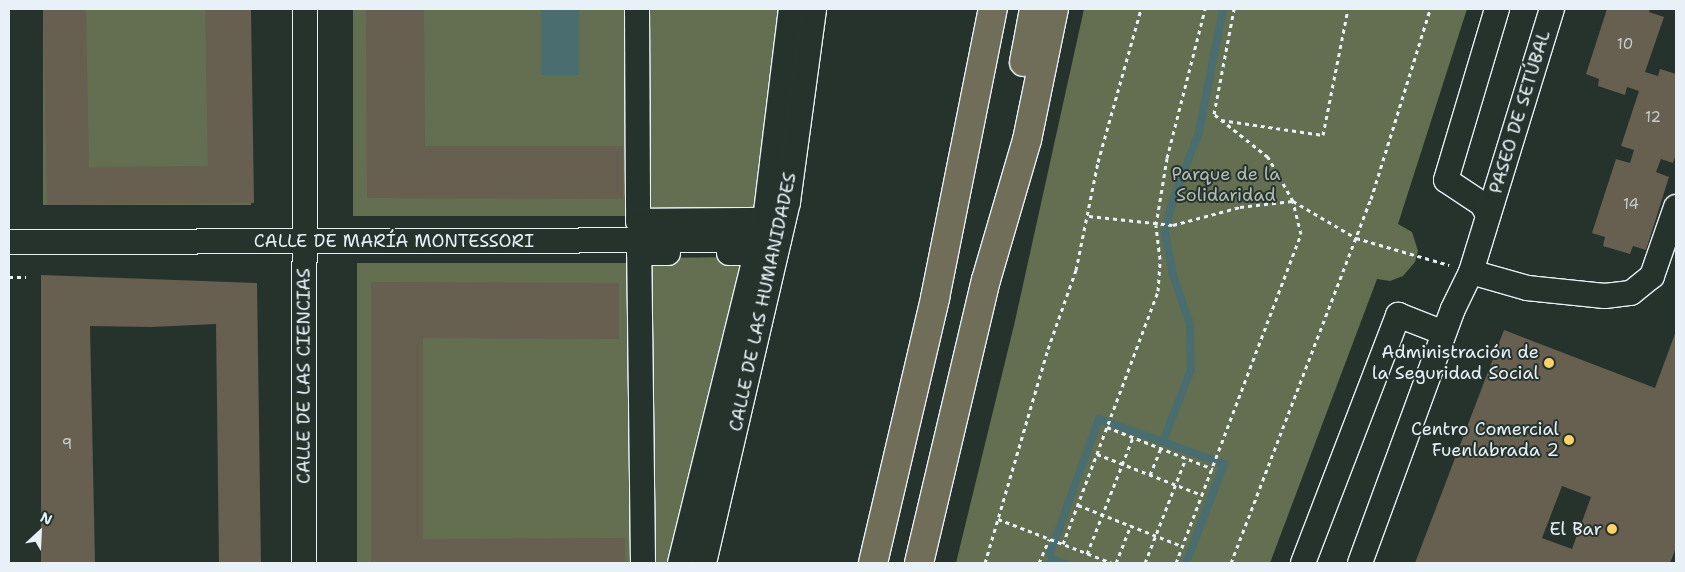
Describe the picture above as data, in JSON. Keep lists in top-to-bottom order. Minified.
{"streets":{"street":["PASEO DE SETÚBAL","CALLE DE MARÍA MONTESSORI","CALLE DE LAS HUMANIDADES","CALLE DE LAS CIENCIAS"]},"crossings":[["CALLE DE MARÍA MONTESSORI","CALLE DE LAS HUMANIDADES"],["CALLE DE MARÍA MONTESSORI","CALLE DE LAS CIENCIAS"]],"parks":["Parque de la Solidaridad"],"places":["Administración de la Seguridad Social","Centro Comercial Fuenlabrada 2","El Bar"],"house_numbers":["10","12","14","9"],"north":"top right"}
